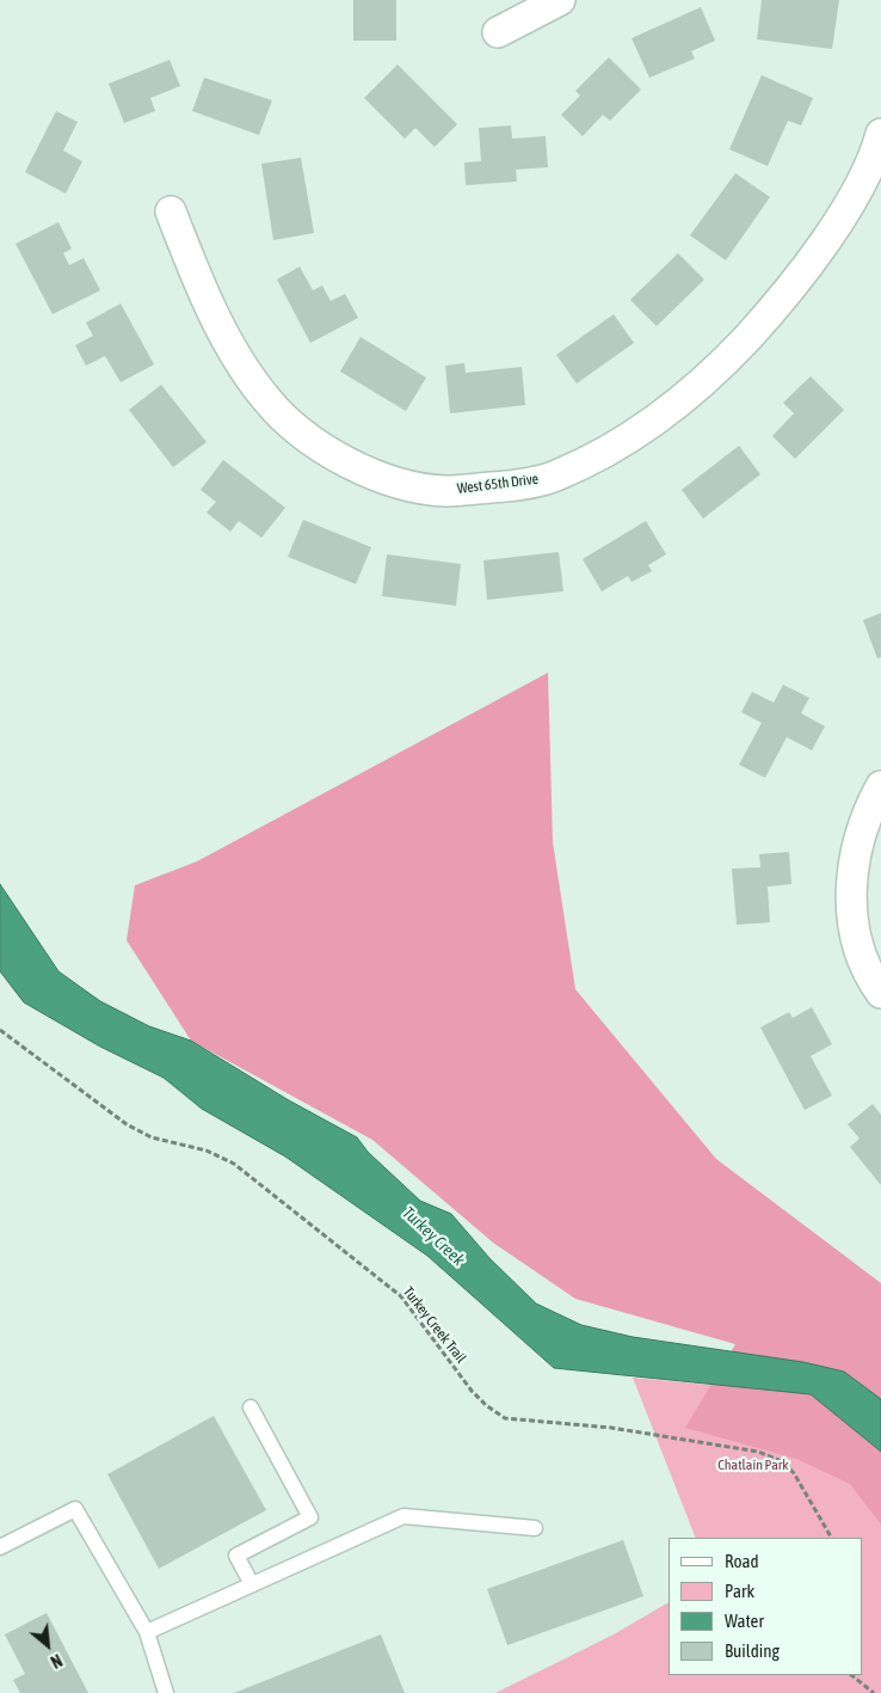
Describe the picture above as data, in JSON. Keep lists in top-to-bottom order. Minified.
{"streets":{"street":["West 65th Drive"],"path":["Turkey Creek Trail"]},"water":["Turkey Creek"],"parks":["Chatlain Park"],"legend":["Road","Park","Water","Building"],"north":"bottom right"}
